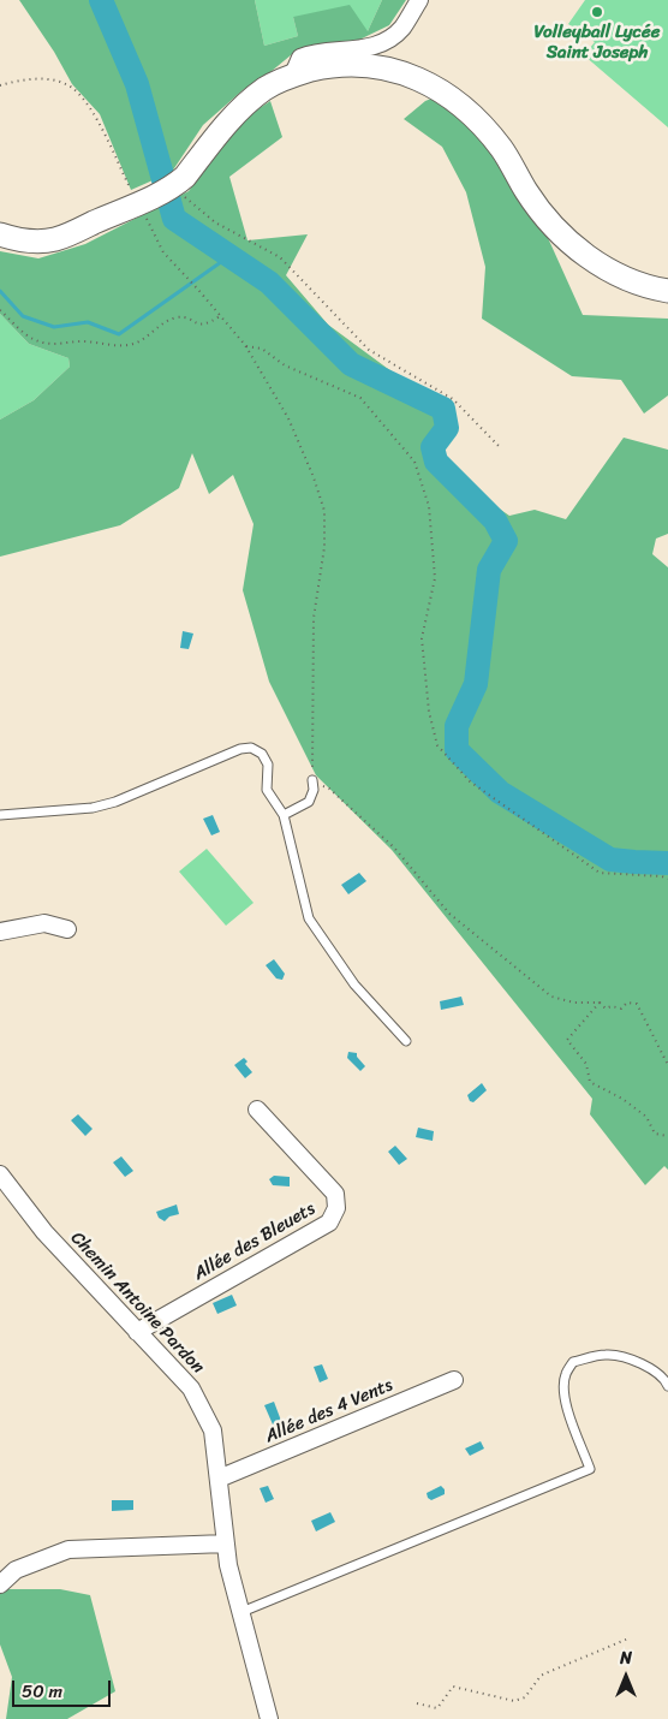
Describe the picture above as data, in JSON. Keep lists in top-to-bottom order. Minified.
{"streets":{"street":["Allée des Bleuets","Chemin Antoine Pardon","Allée des 4 Vents"]},"crossings":[["Allée des Bleuets","Chemin Antoine Pardon"],["Chemin Antoine Pardon","Allée des 4 Vents"]],"places":["Volleyball Lycée Saint Joseph"],"scale_bar":"50 m","north":"top"}
